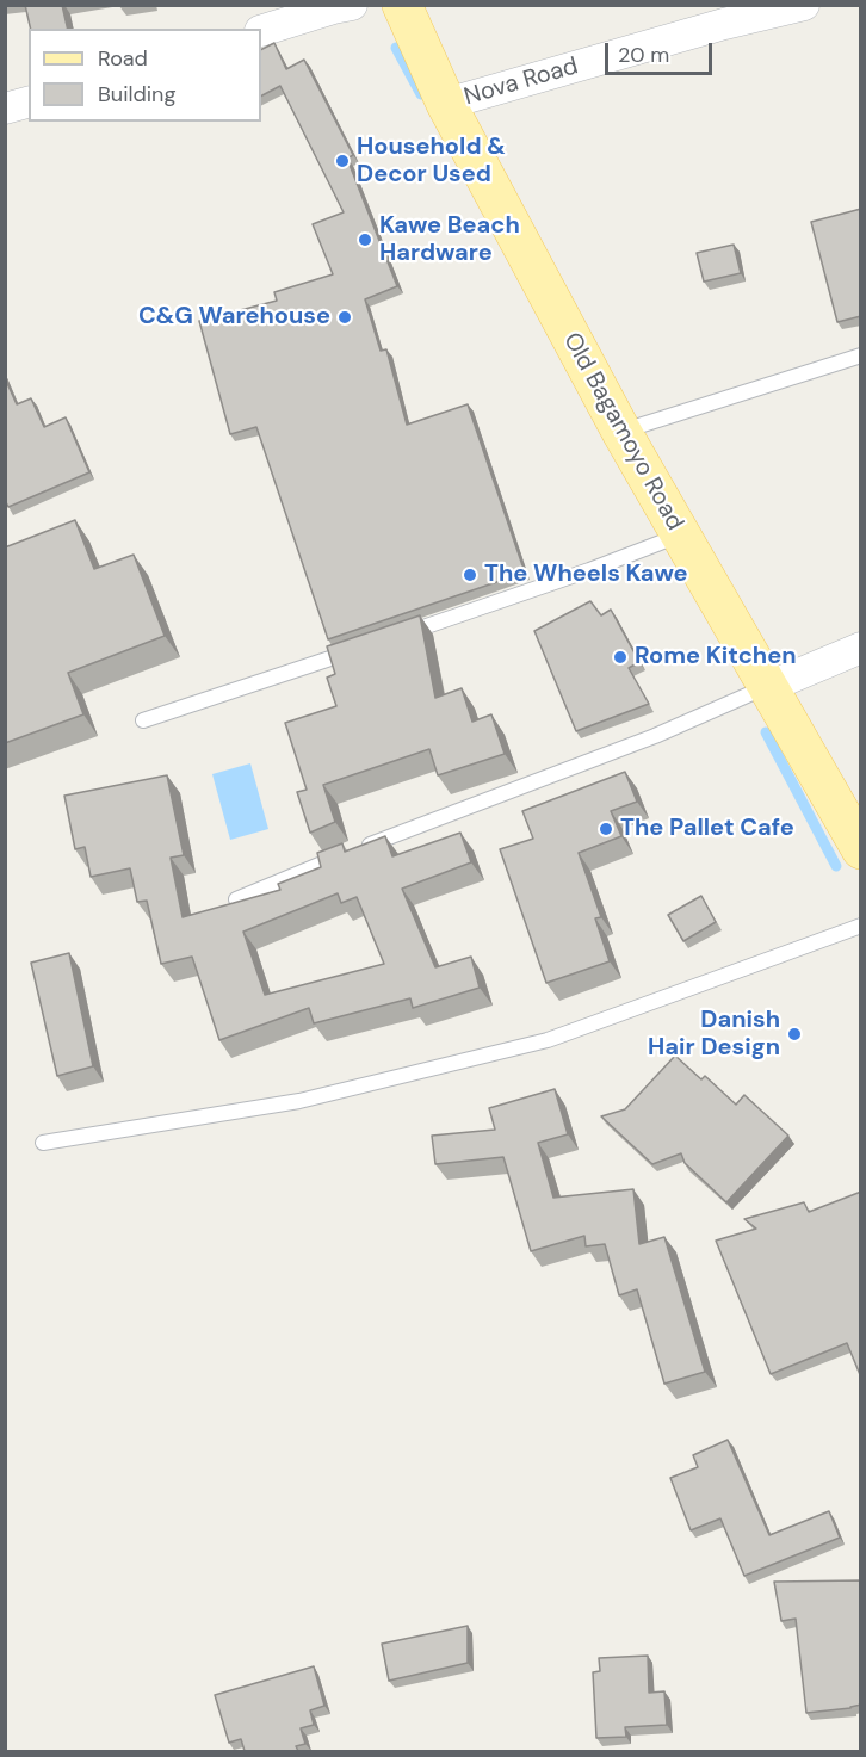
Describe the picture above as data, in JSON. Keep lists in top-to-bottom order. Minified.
{"streets":{"main road":["Old Bagamoyo Road"],"street":["Nova Road"]},"crossings":[["Nova Road","Old Bagamoyo Road"]],"places":["Household & Decor Used","Kawe Beach Hardware","C&G Warehouse","The Wheels Kawe","Rome Kitchen","The Pallet Cafe","Danish Hair Design"],"legend":["Road","Building"],"scale_bar":"20 m"}
